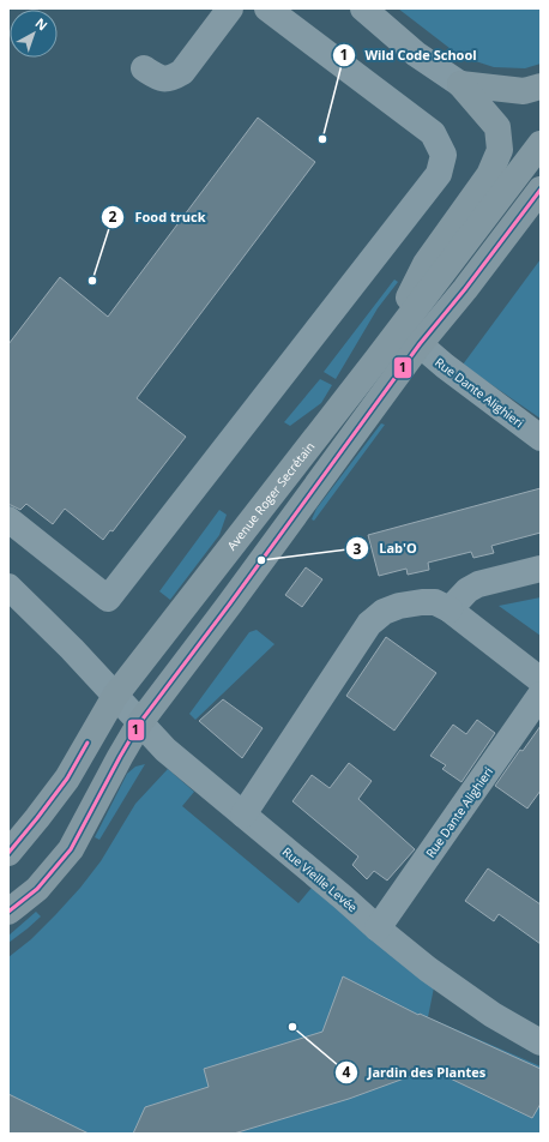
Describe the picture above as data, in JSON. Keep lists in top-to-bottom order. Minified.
{"streets":{"main road":["Avenue Roger Secrétain"],"street":["Rue Dante Alighieri","Rue Vieille Levée"]},"crossings":[["Rue Dante Alighieri","Rue Vieille Levée"],["Avenue Roger Secrétain","Rue Vieille Levée"]],"places":["Wild Code School","Food truck","Lab'O","Jardin des Plantes"],"lines":["transit line 1"],"north":"top right"}
